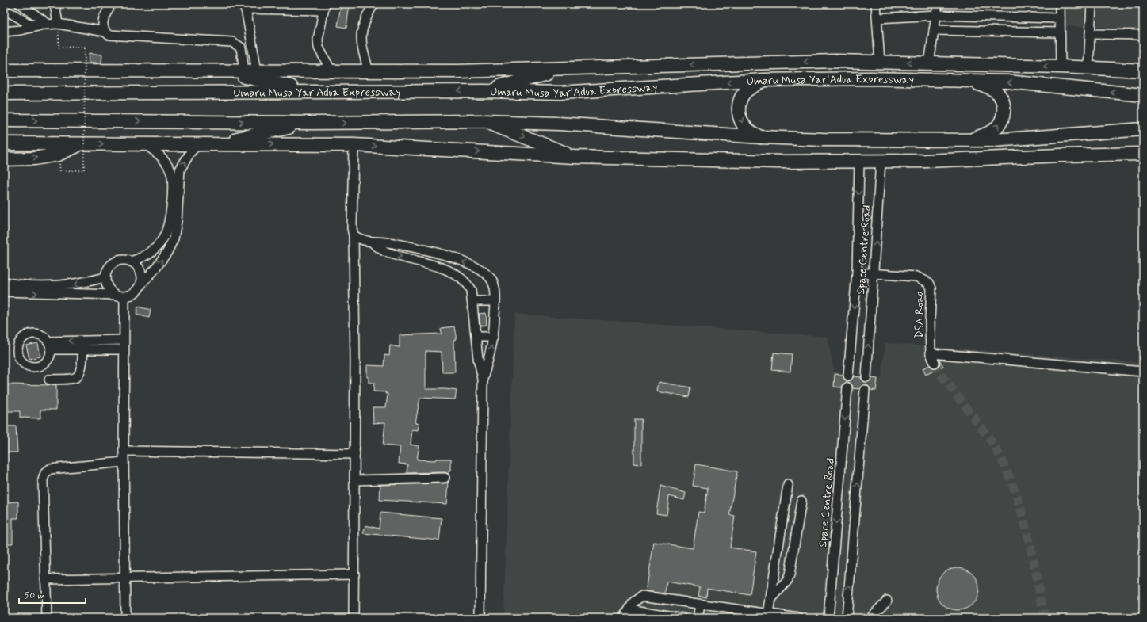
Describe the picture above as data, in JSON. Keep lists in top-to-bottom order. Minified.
{"streets":{"highway":["Umaru Musa Yar'Adua Expressway"],"street":["Space Centre Road","DSA Road"]},"crossings":[["Space Centre Road","DSA Road"]],"scale_bar":"50 m"}
